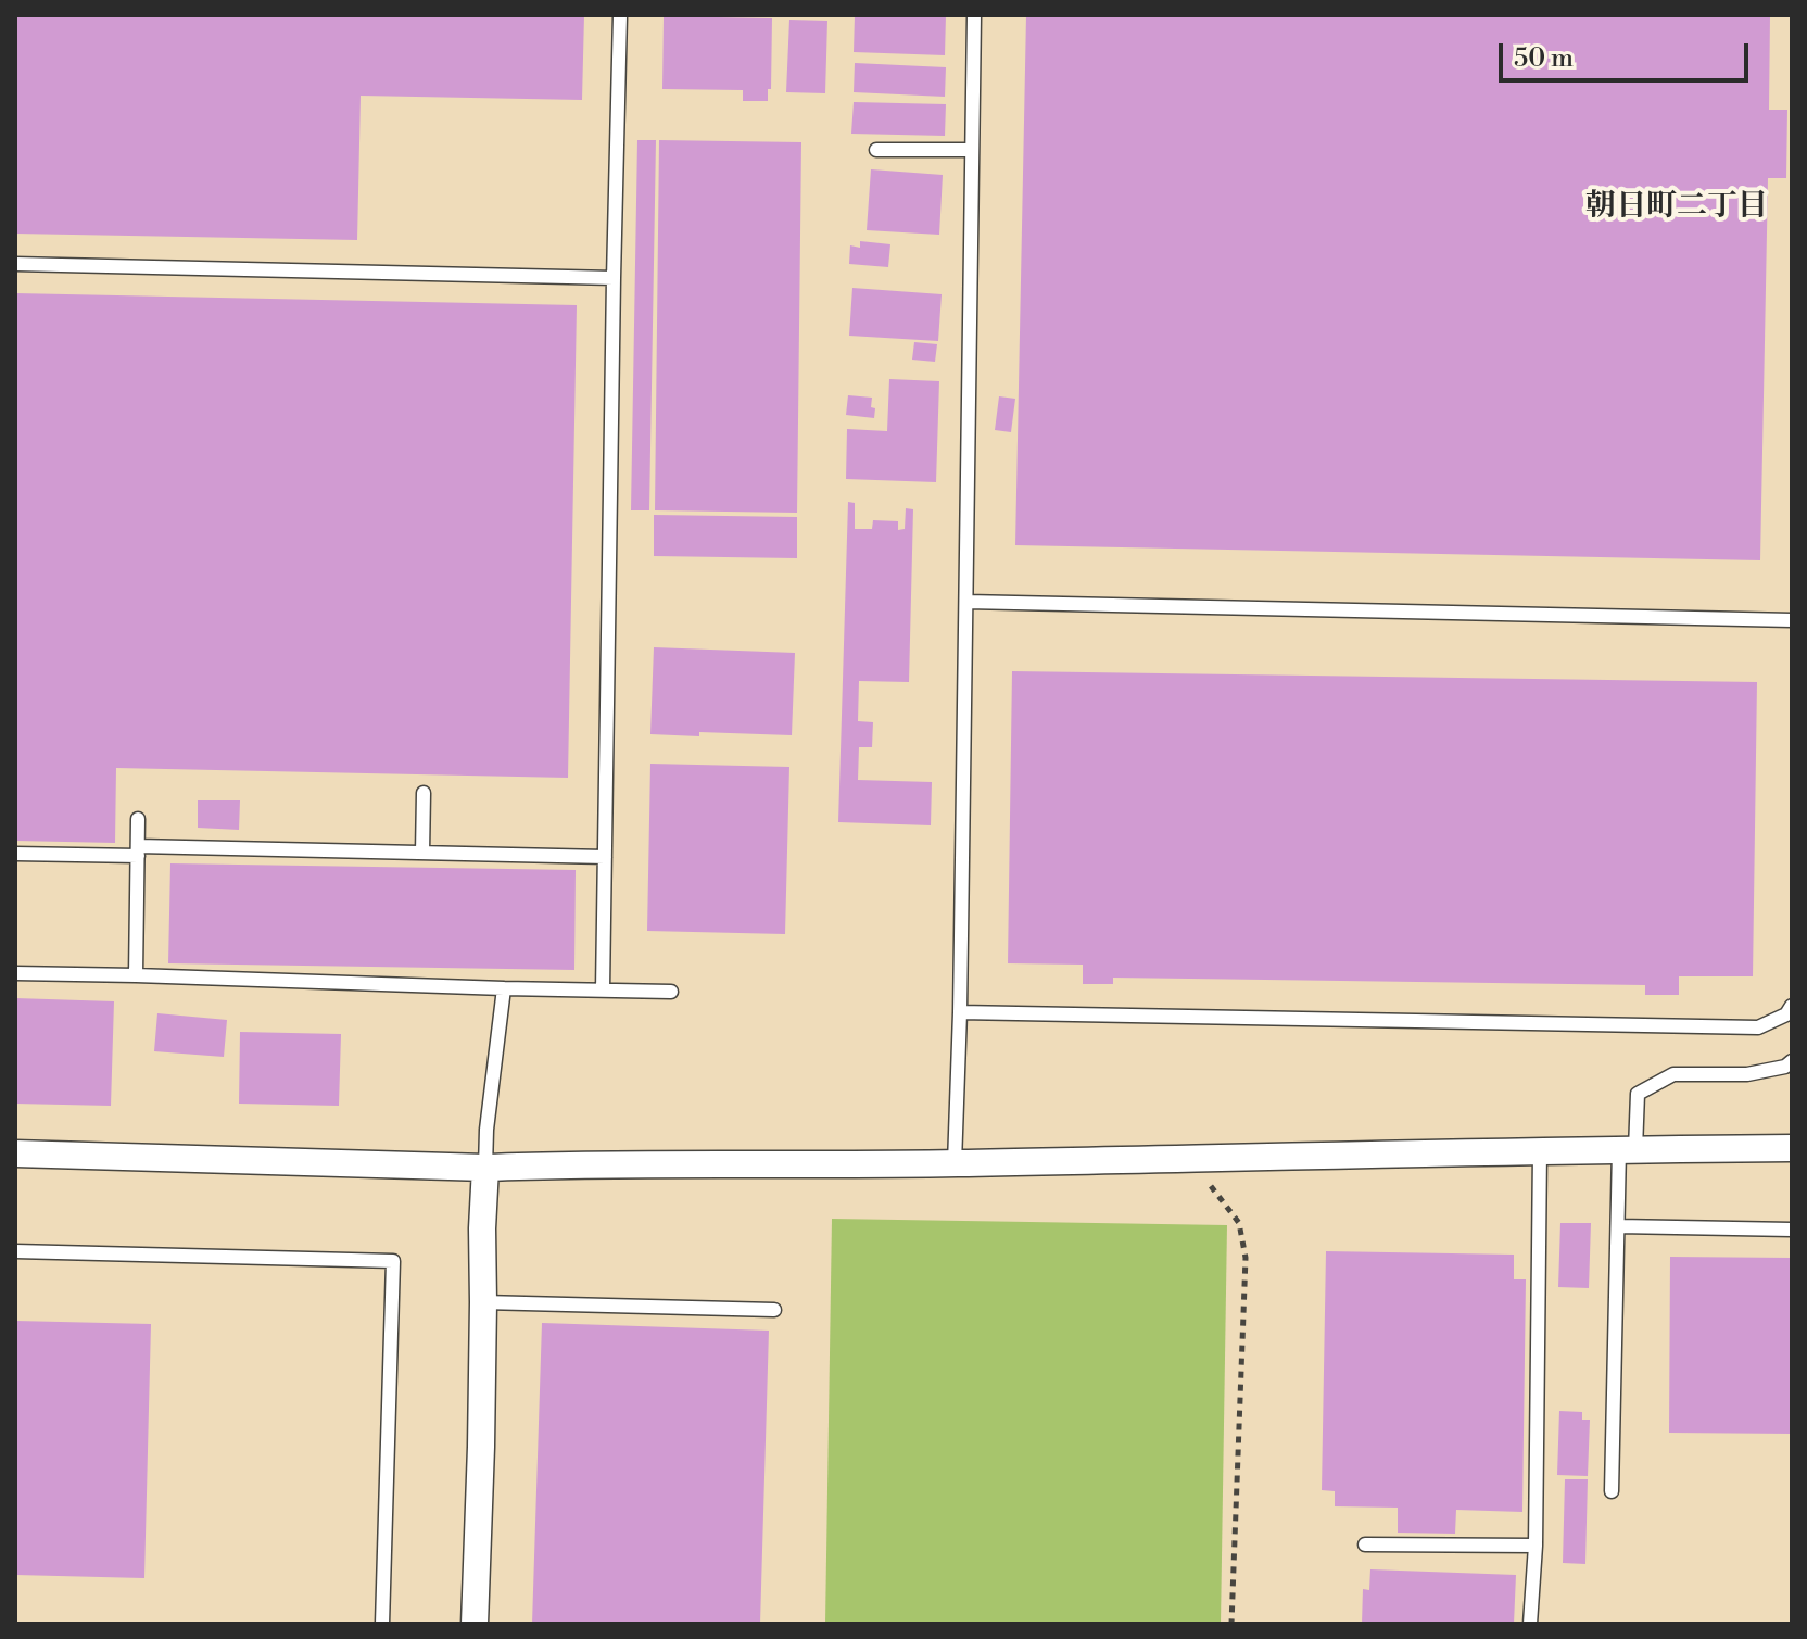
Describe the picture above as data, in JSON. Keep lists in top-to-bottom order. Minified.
{"districts":["朝日町二丁目"],"scale_bar":"50 m"}
